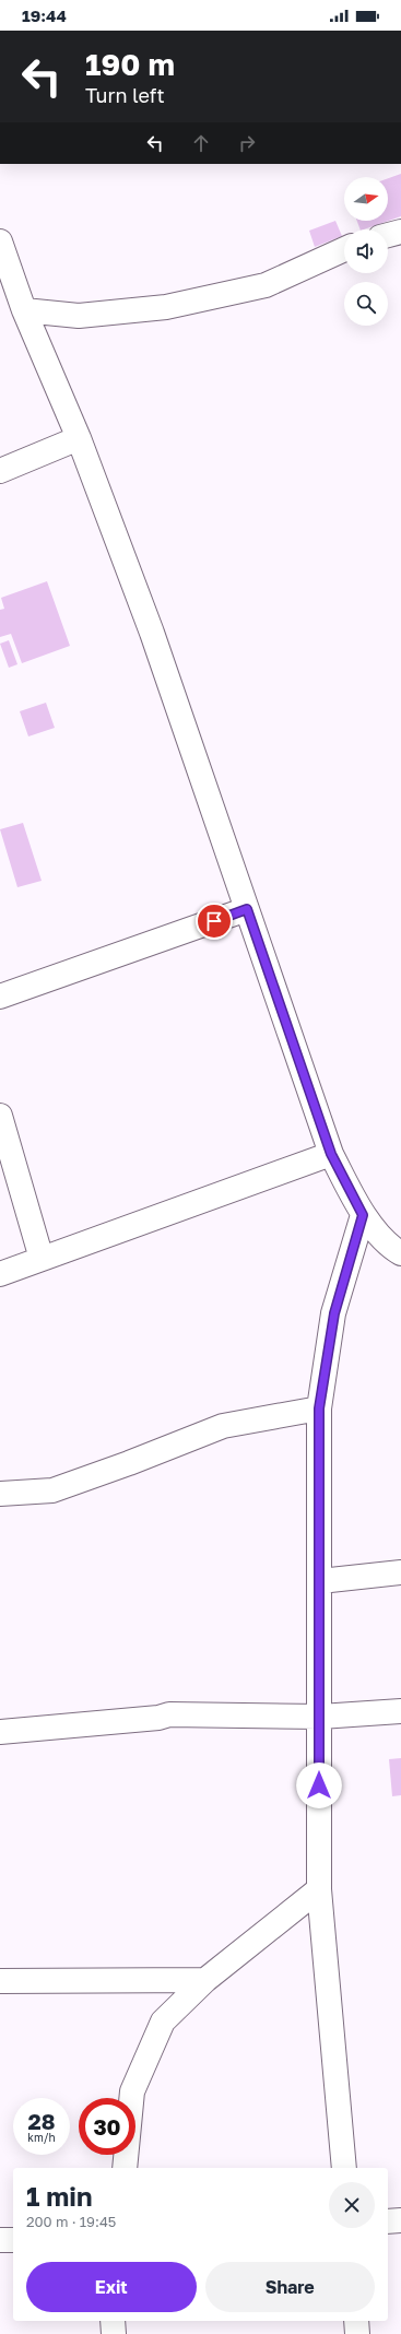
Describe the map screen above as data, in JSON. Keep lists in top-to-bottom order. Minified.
{"north":"right","page":{"status":"19:44","turn":["190 m","Turn left"],"speed":"28 km/h","limit":"30","heading":["1 min","200 m · 19:45"],"buttons":["Exit","Share"]}}
